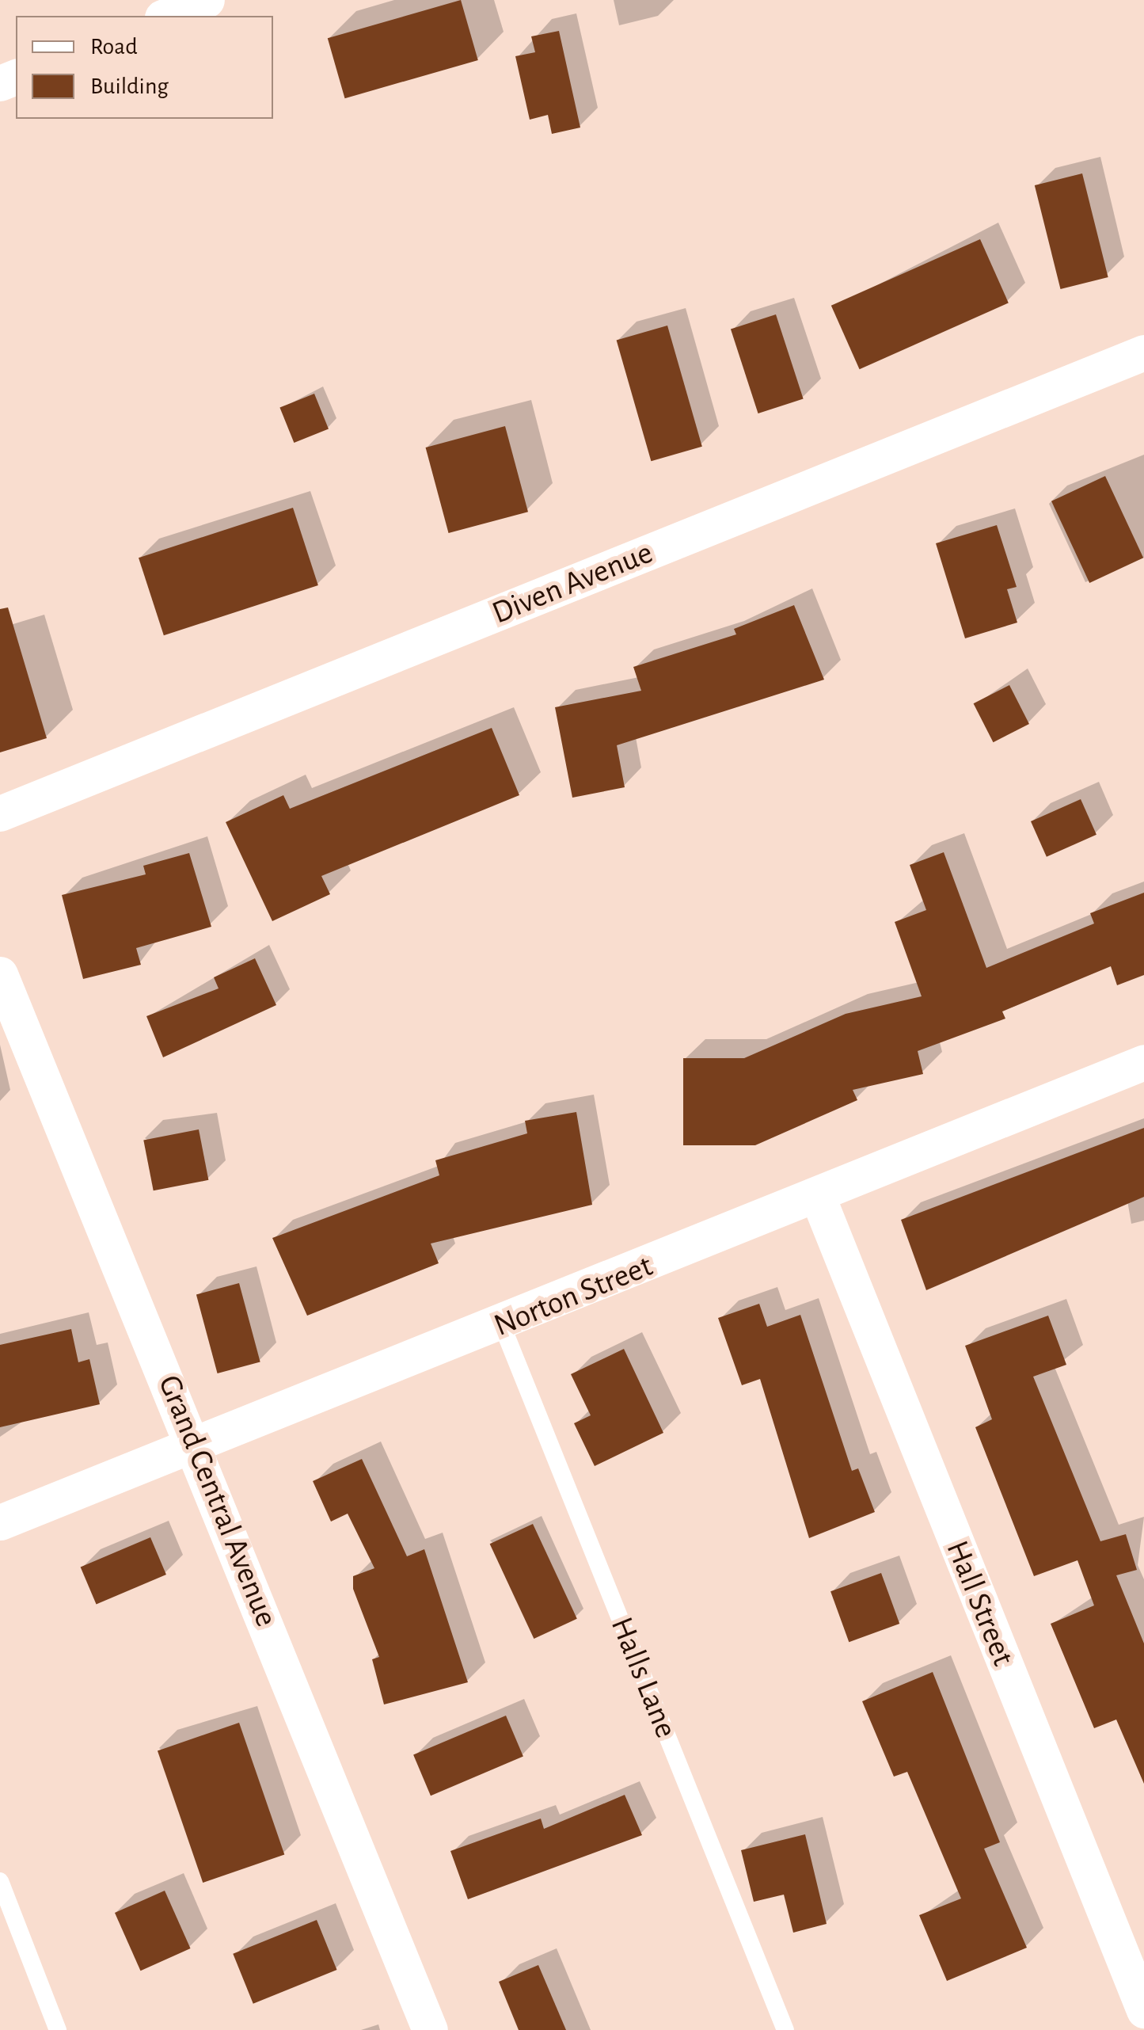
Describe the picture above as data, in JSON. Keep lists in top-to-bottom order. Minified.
{"streets":{"street":["Diven Avenue","Norton Street","Grand Central Avenue","Hall Street"],"lane":["Halls Lane"]},"crossings":[["Norton Street","Grand Central Avenue"],["Norton Street","Hall Street"],["Norton Street","Halls Lane"]],"legend":["Road","Building"]}
